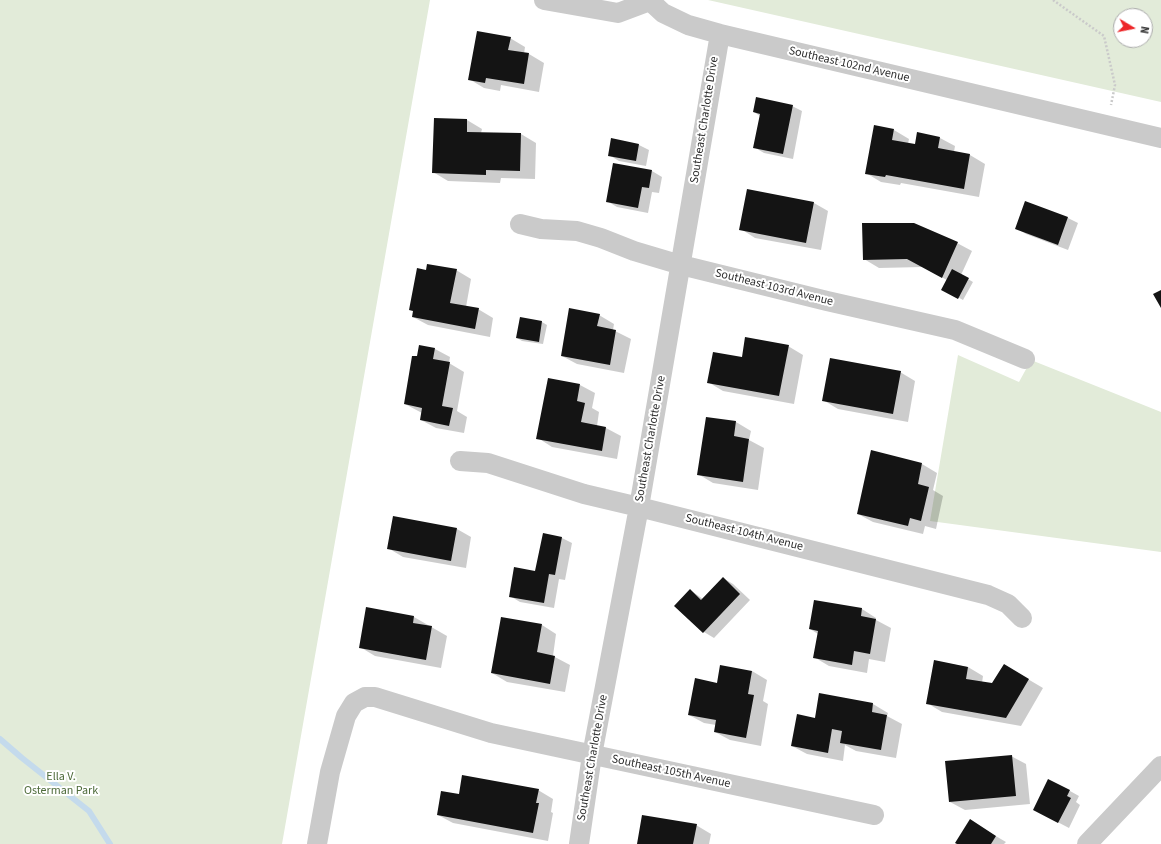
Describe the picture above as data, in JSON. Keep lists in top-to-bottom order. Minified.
{"streets":{"street":["Southeast 102nd Avenue","Southeast Charlotte Drive","Southeast 103rd Avenue","Southeast 104th Avenue","Southeast 105th Avenue"]},"crossings":[["Southeast 102nd Avenue","Southeast Charlotte Drive"],["Southeast Charlotte Drive","Southeast 103rd Avenue"],["Southeast Charlotte Drive","Southeast 104th Avenue"],["Southeast Charlotte Drive","Southeast 105th Avenue"]],"parks":["Ella V. Osterman Park"],"north":"right"}
